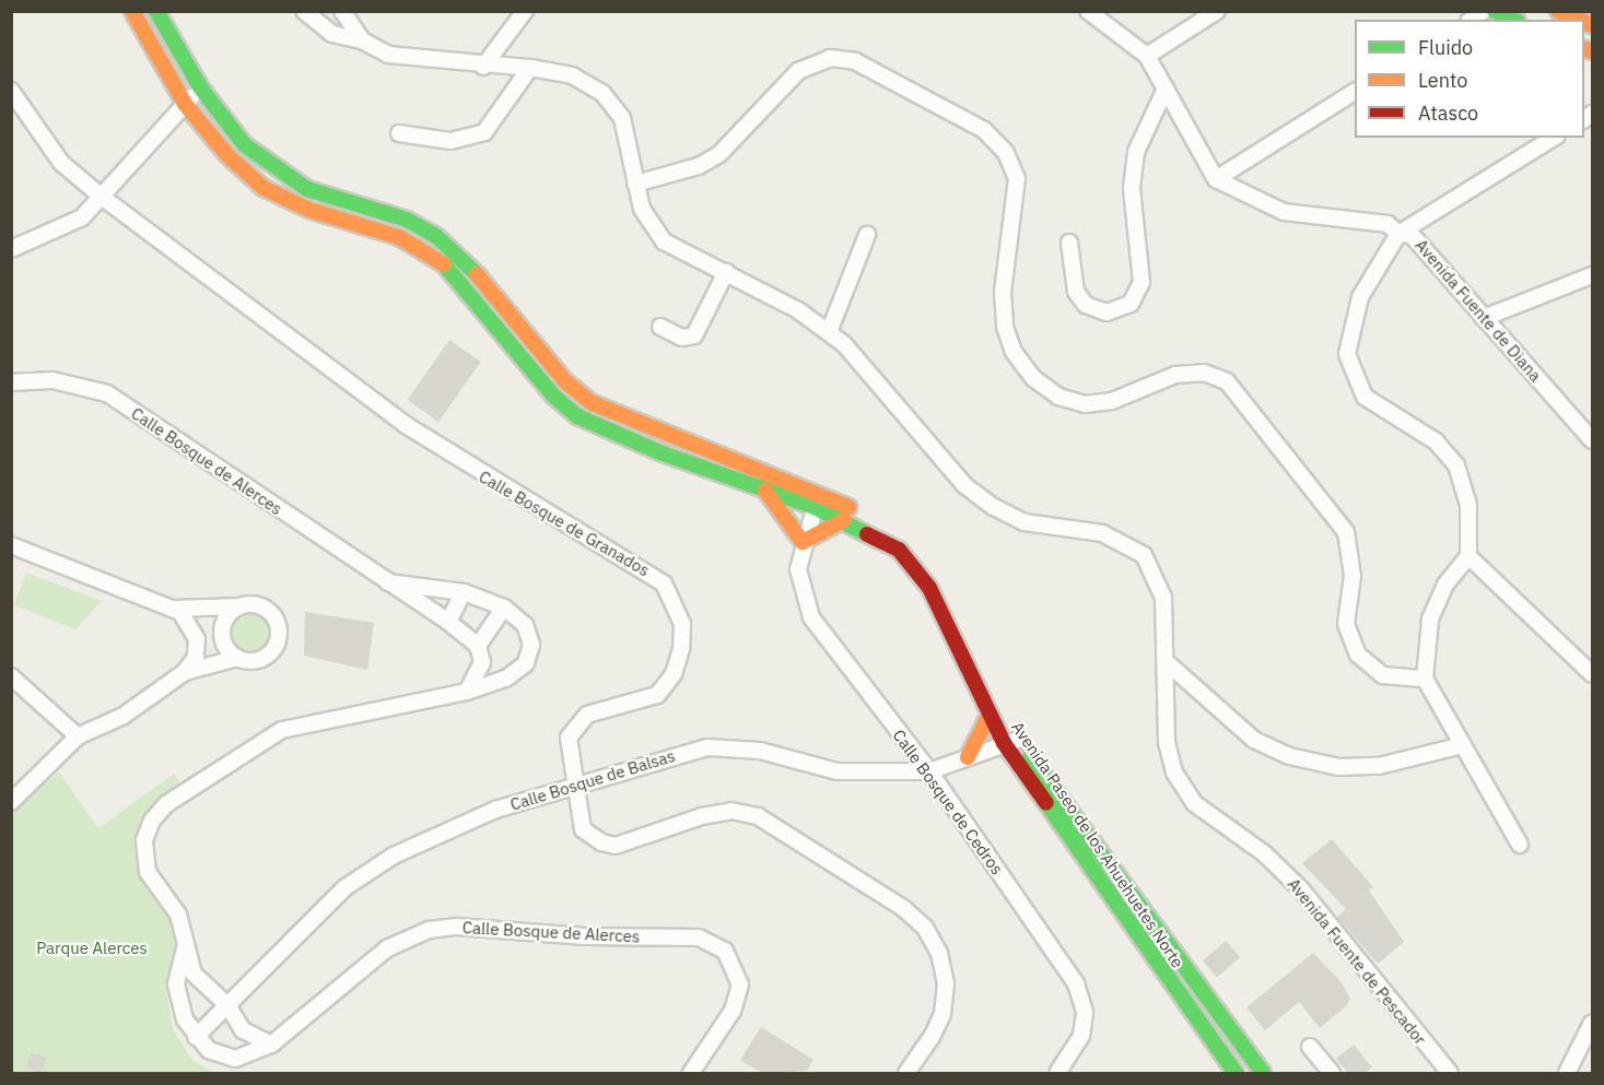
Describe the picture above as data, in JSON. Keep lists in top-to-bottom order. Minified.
{"streets":{"street":["Avenida Fuente de Diana","Calle Bosque de Alerces","Calle Bosque de Granados","Calle Bosque de Balsas","Calle Bosque de Cedros","Avenida Paseo de los Ahuehuetes Norte","Avenida Fuente de Pescador"]},"crossings":[["Calle Bosque de Alerces","Calle Bosque de Balsas"],["Calle Bosque de Granados","Calle Bosque de Balsas"],["Calle Bosque de Balsas","Calle Bosque de Cedros"],["Calle Bosque de Balsas","Avenida Paseo de los Ahuehuetes Norte"],["Calle Bosque de Cedros","Avenida Paseo de los Ahuehuetes Norte"]],"parks":["Parque Alerces"],"legend":["Fluido","Lento","Atasco"]}
